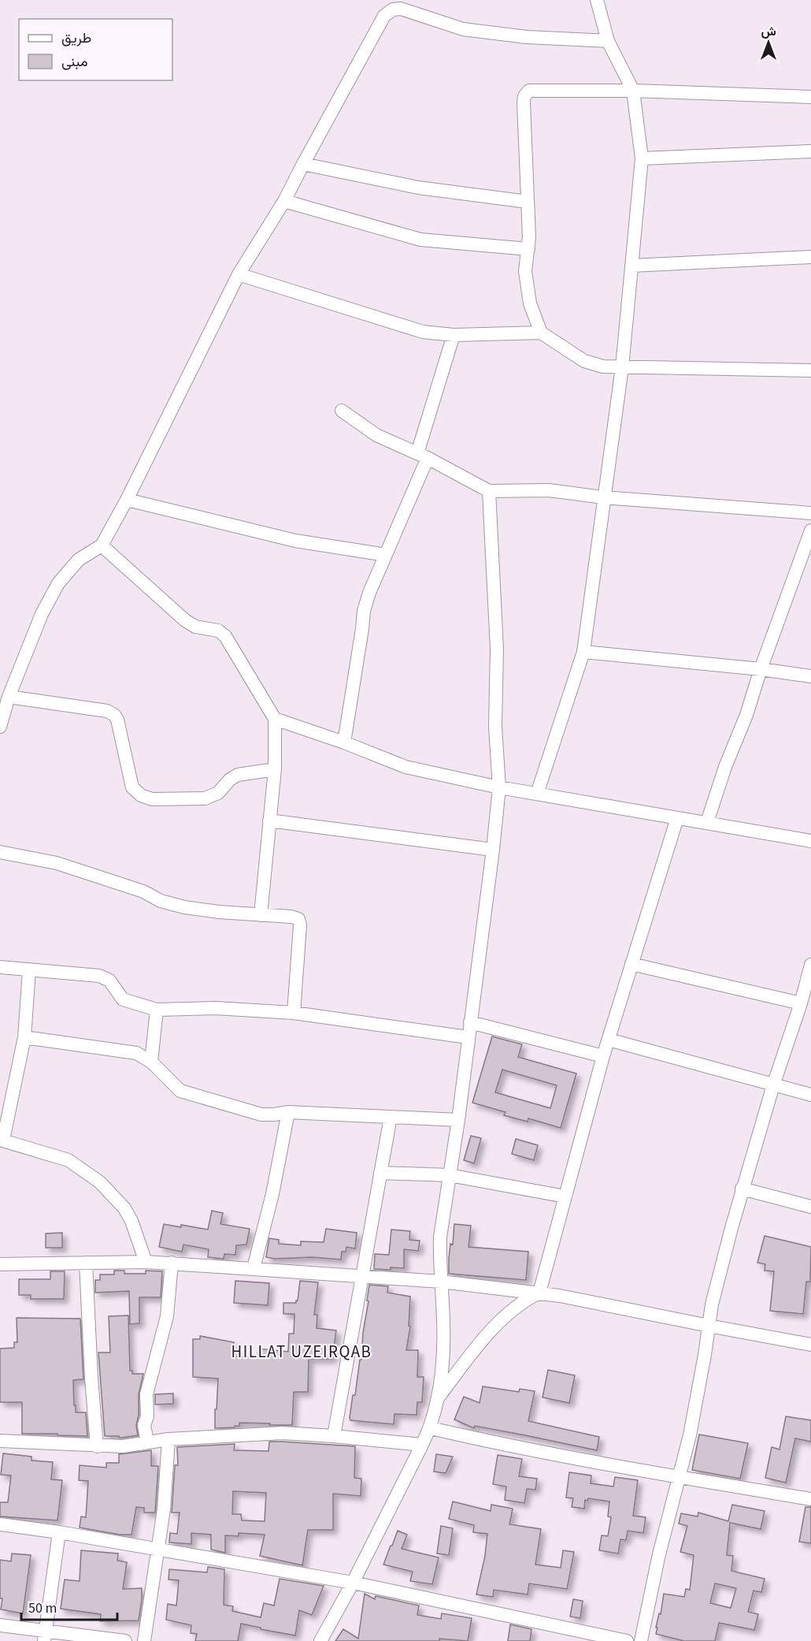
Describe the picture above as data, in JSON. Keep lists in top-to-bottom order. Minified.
{"districts":["HILLAT UZEIRQAB"],"legend":["طريق","مبنى"],"scale_bar":"50 m","north":"top"}
